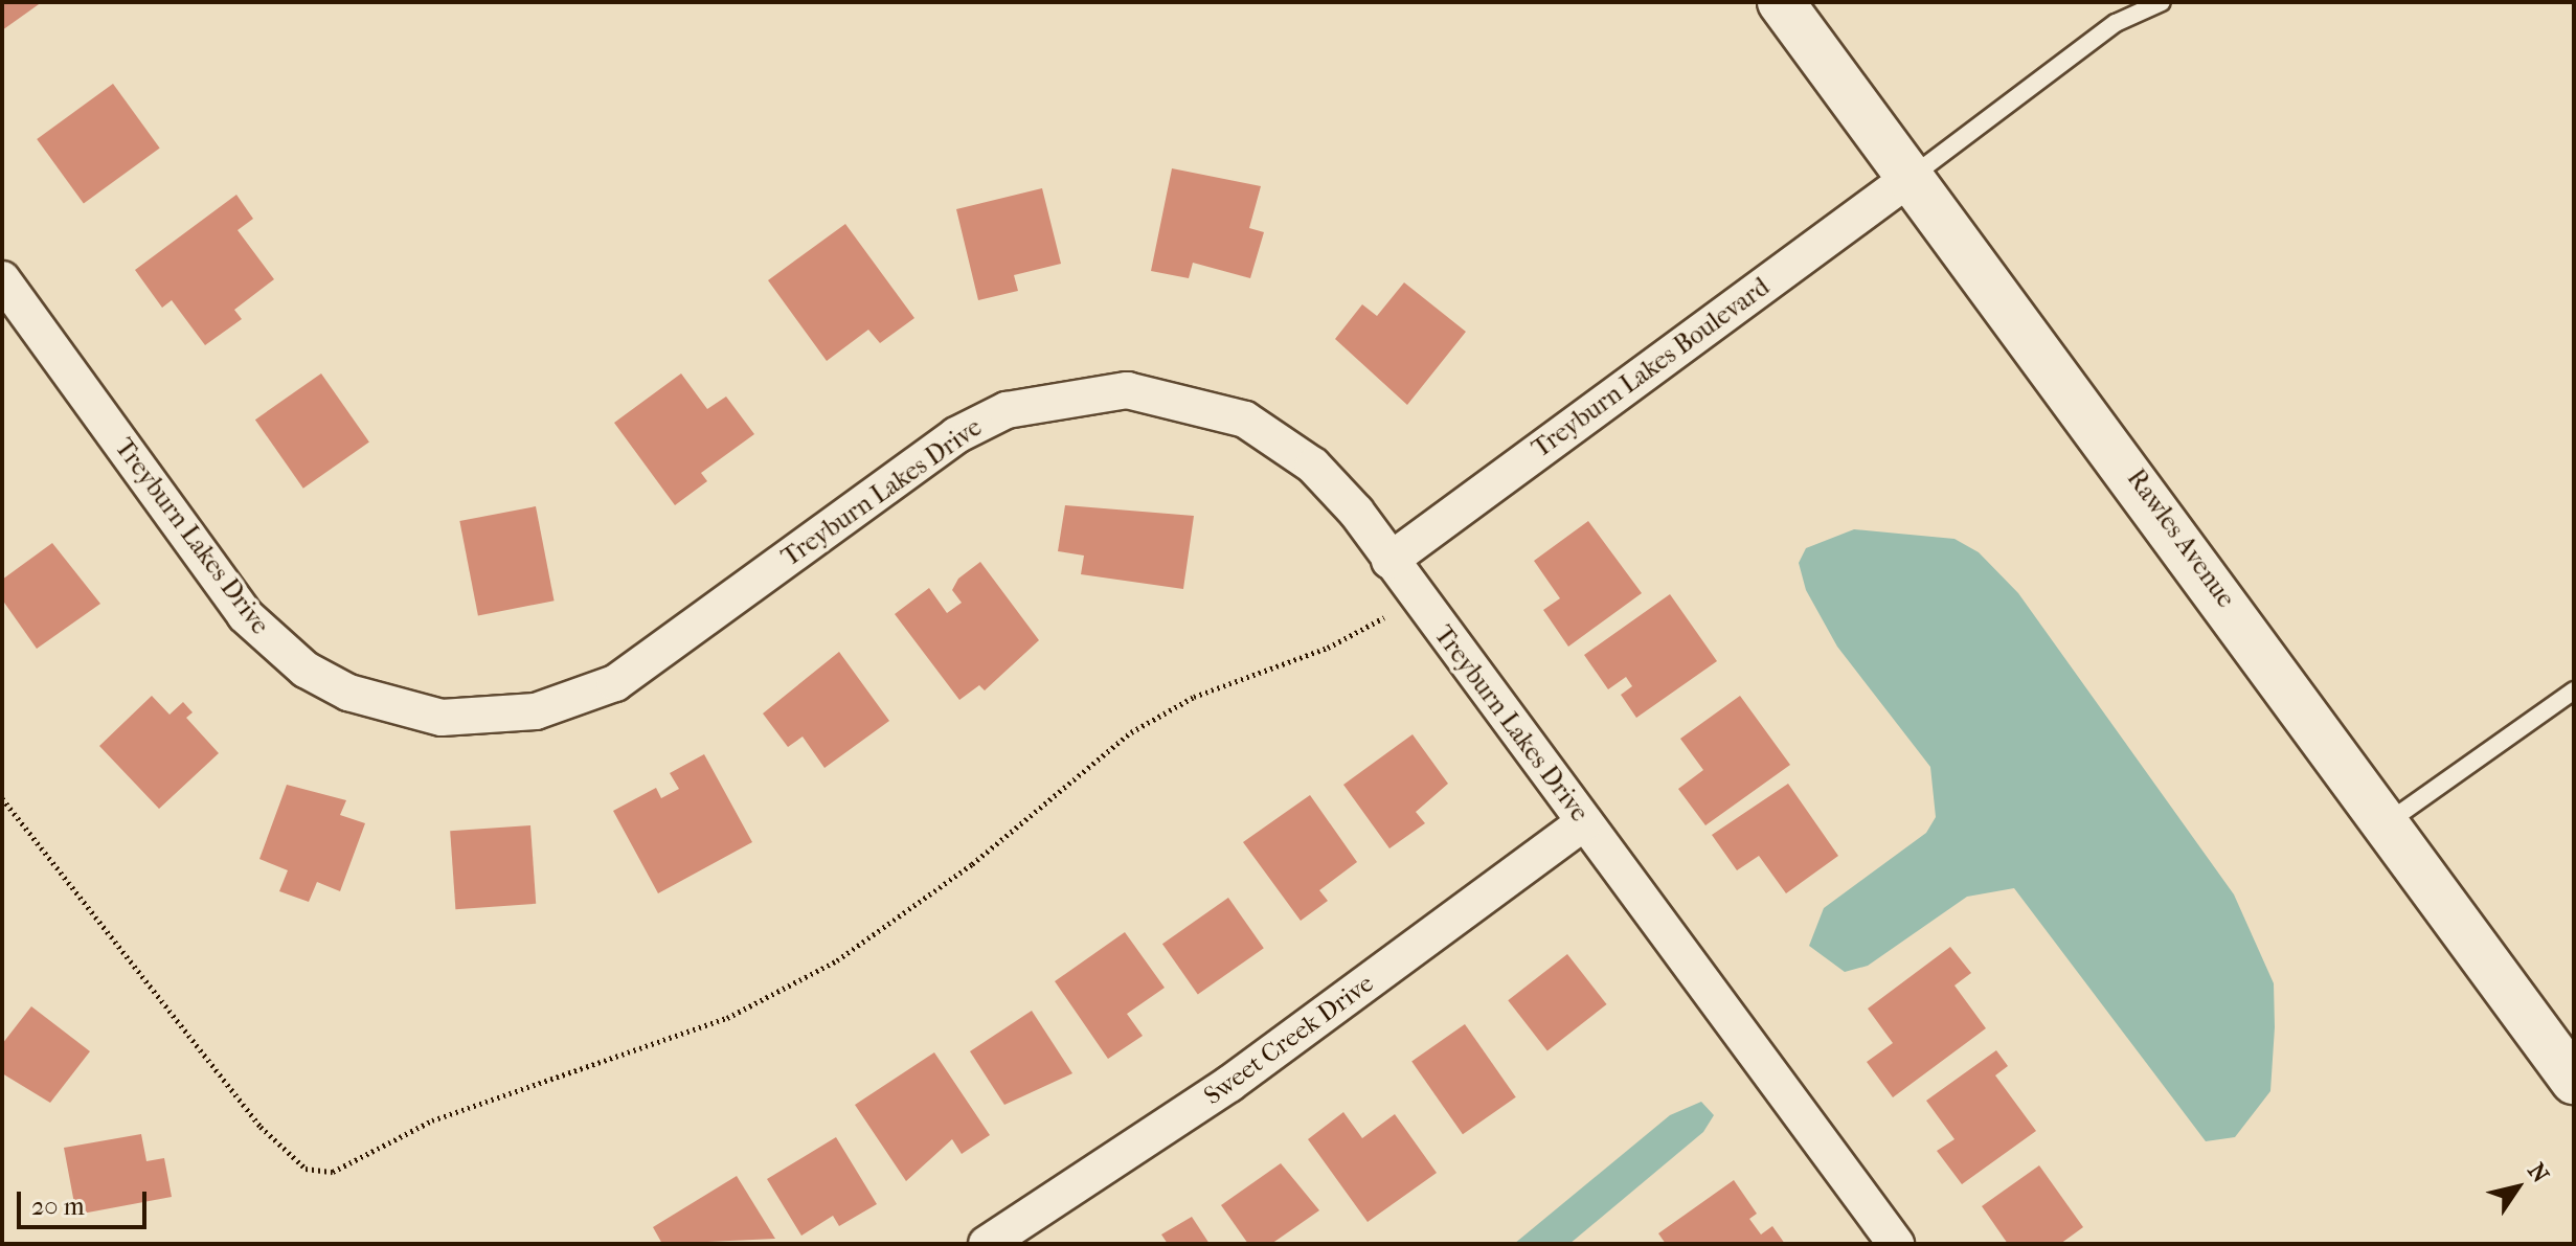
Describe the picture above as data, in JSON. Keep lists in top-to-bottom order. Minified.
{"streets":{"street":["Treyburn Lakes Boulevard","Treyburn Lakes Drive","Rawles Avenue","Sweet Creek Drive"]},"crossings":[["Treyburn Lakes Boulevard","Treyburn Lakes Drive"],["Treyburn Lakes Boulevard","Rawles Avenue"],["Treyburn Lakes Drive","Sweet Creek Drive"]],"scale_bar":"20 m","north":"top right"}
